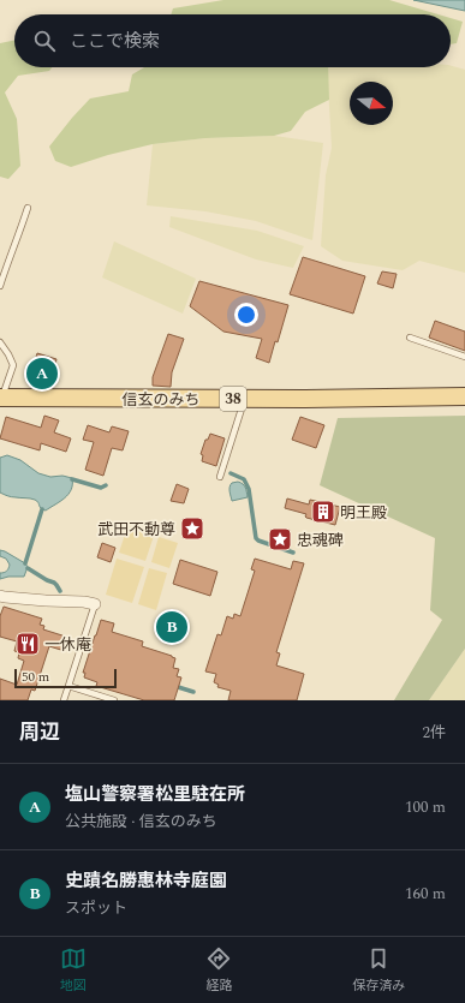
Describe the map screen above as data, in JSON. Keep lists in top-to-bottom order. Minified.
{"streets":{"main road":["信玄のみち","38"]},"places":{"building":["明王殿"],"place":["武田不動尊","忠魂碑"],"restaurant":["一休庵"]},"scale_bar":"50 m","north":"right","page":{"search":"ここで検索","pins":["A","B"],"scale":"50 m","heading":["周辺","2件"],"list":[{"mark":"A","name":"塩山警察署松里駐在所","note":"公共施設 · 信玄のみち","value":"100 m"},{"mark":"B","name":"史蹟名勝惠林寺庭園","note":"スポット","value":"160 m"}],"nav":["地図","経路","保存済み"]}}
